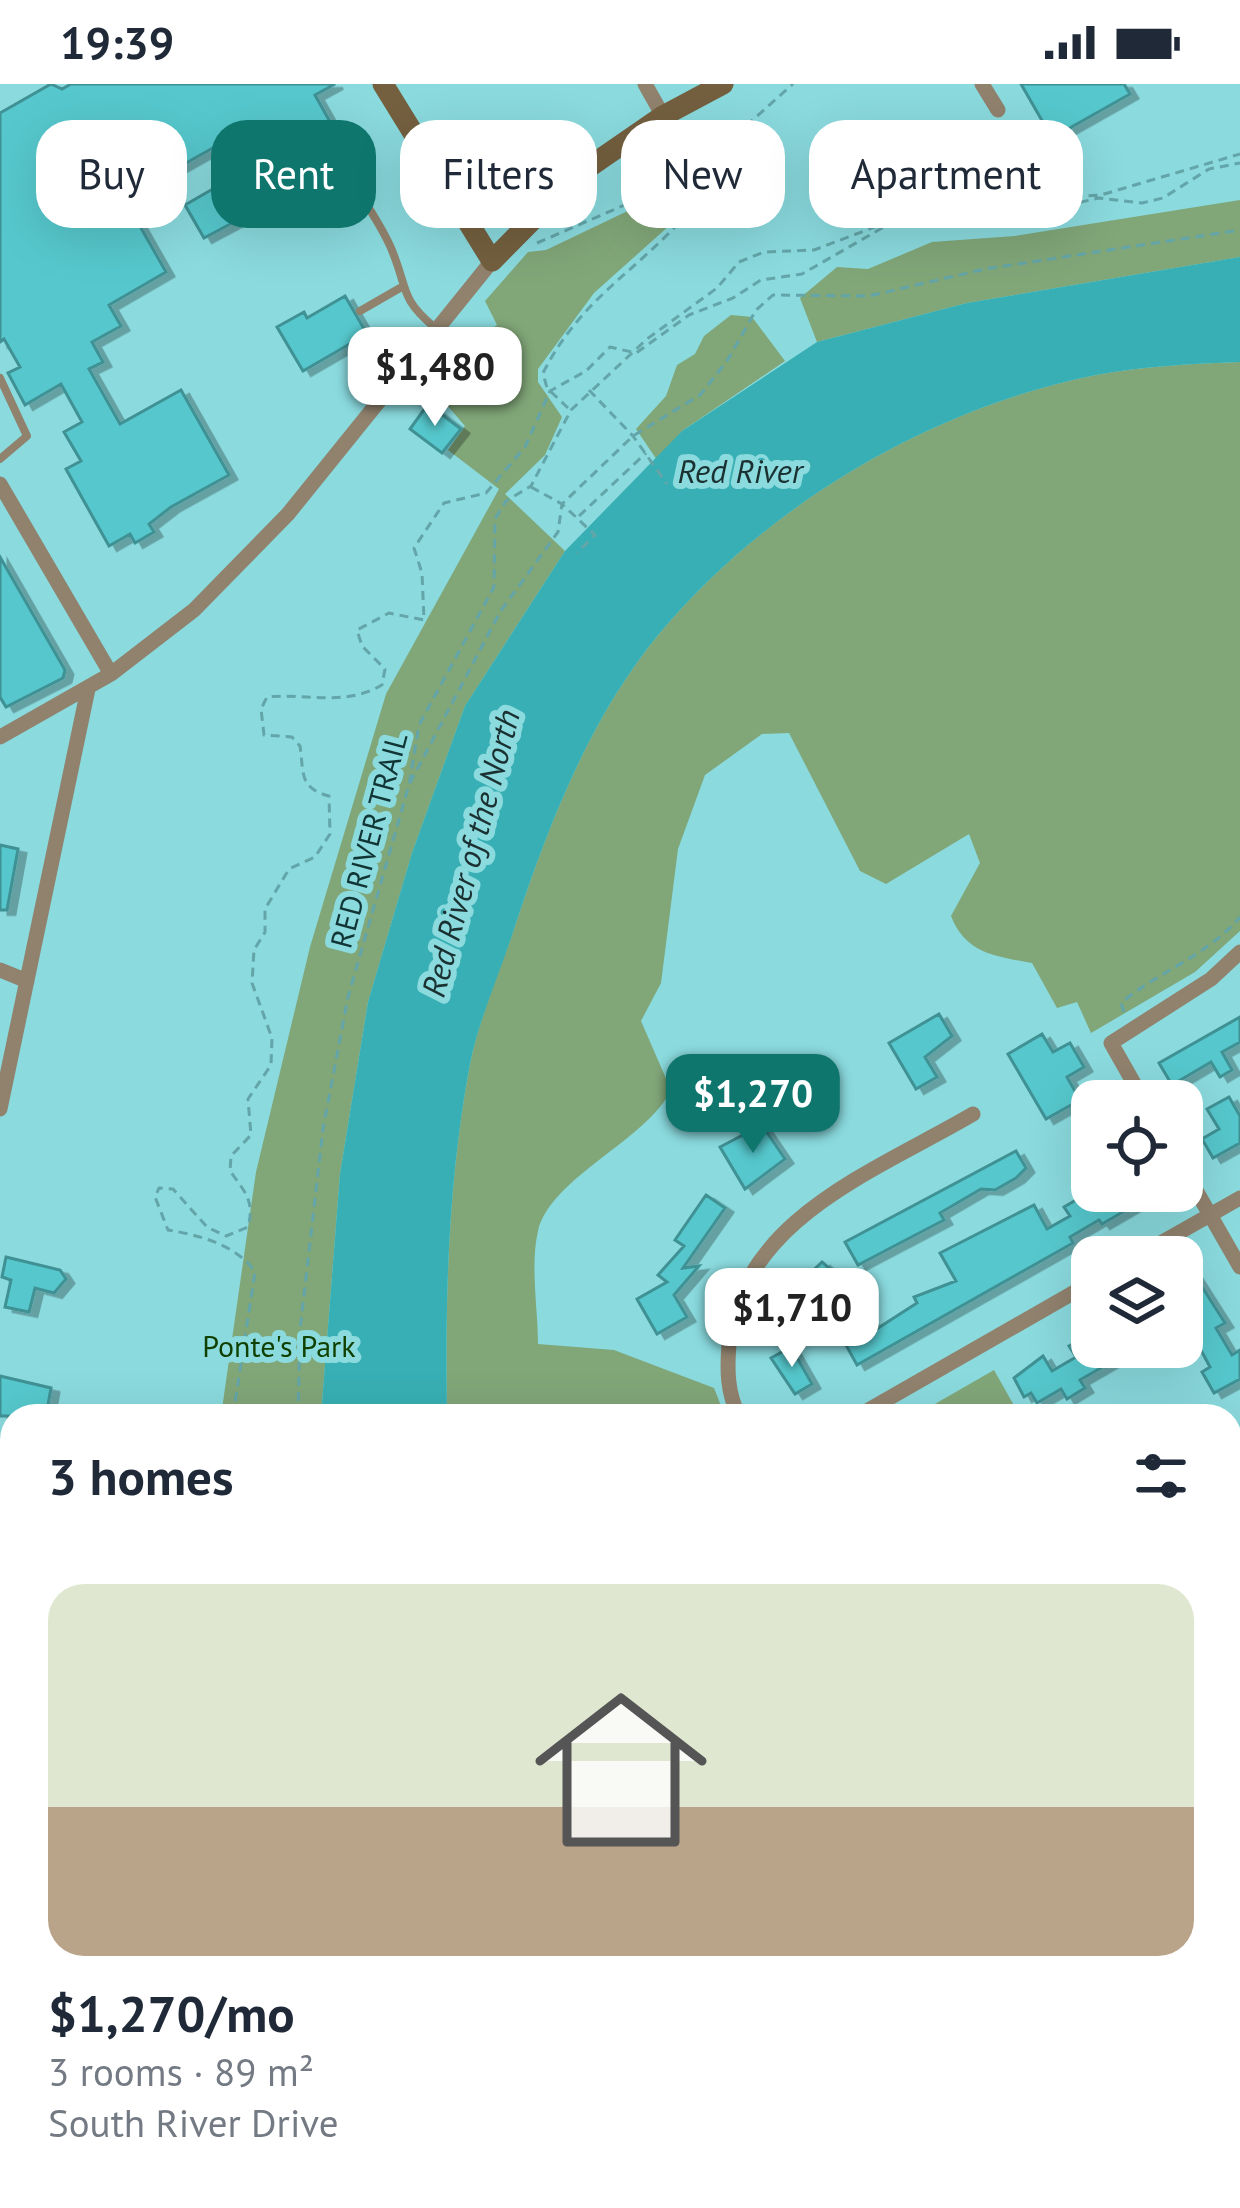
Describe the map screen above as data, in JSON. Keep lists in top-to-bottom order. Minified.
{"streets":{"path":["RED RIVER TRAIL"]},"water":["Red River","Red River of the North"],"parks":["Ponte's Park"],"page":{"status":"19:39","chip":["Buy","Rent","Filters","New","Apartment"],"price":["$1,480","$1,270","$1,710"],"heading":"3 homes","list":[{"name":"$1,270/mo","note":"3 rooms · 89 m² · South River Drive"}]}}
